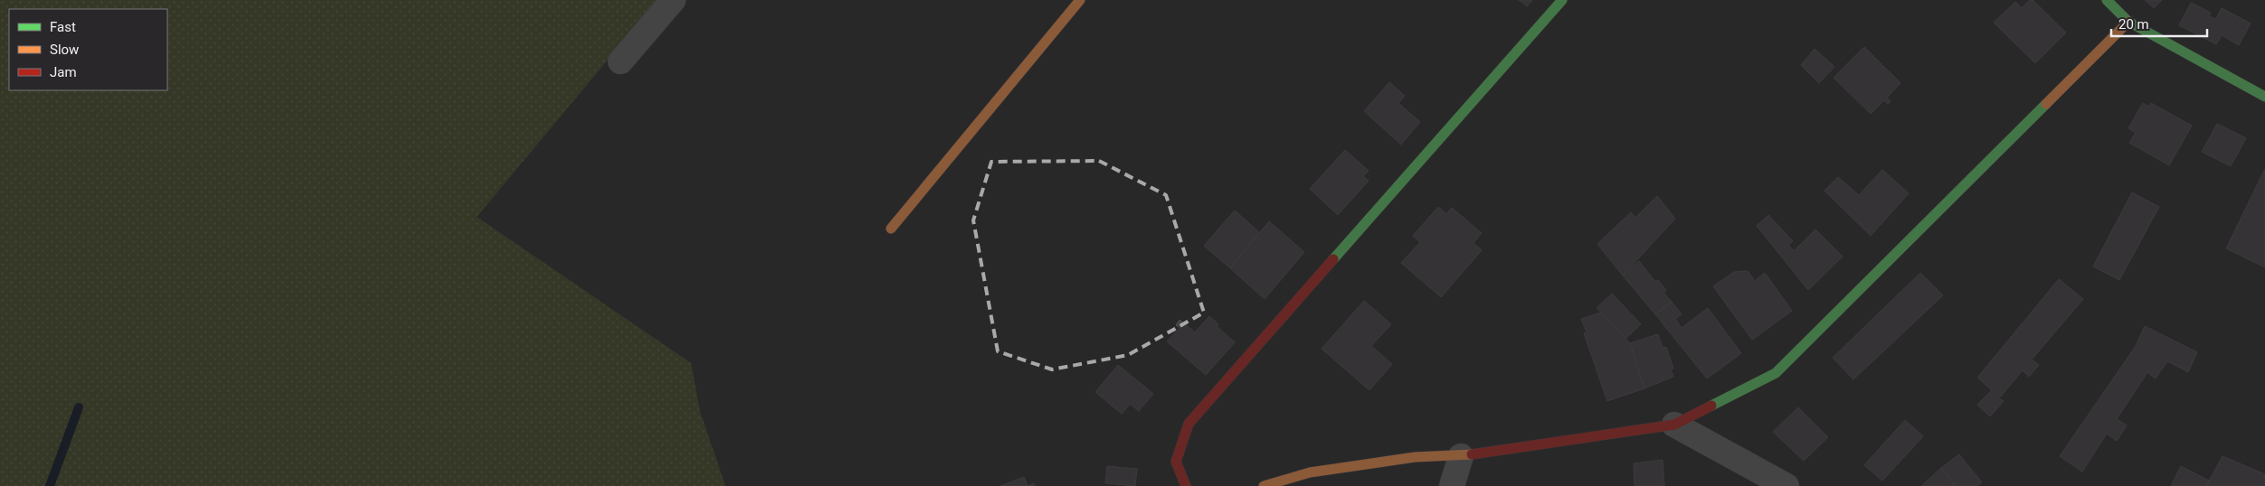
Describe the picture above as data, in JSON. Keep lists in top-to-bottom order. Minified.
{"legend":["Fast","Slow","Jam"],"scale_bar":"20 m"}
